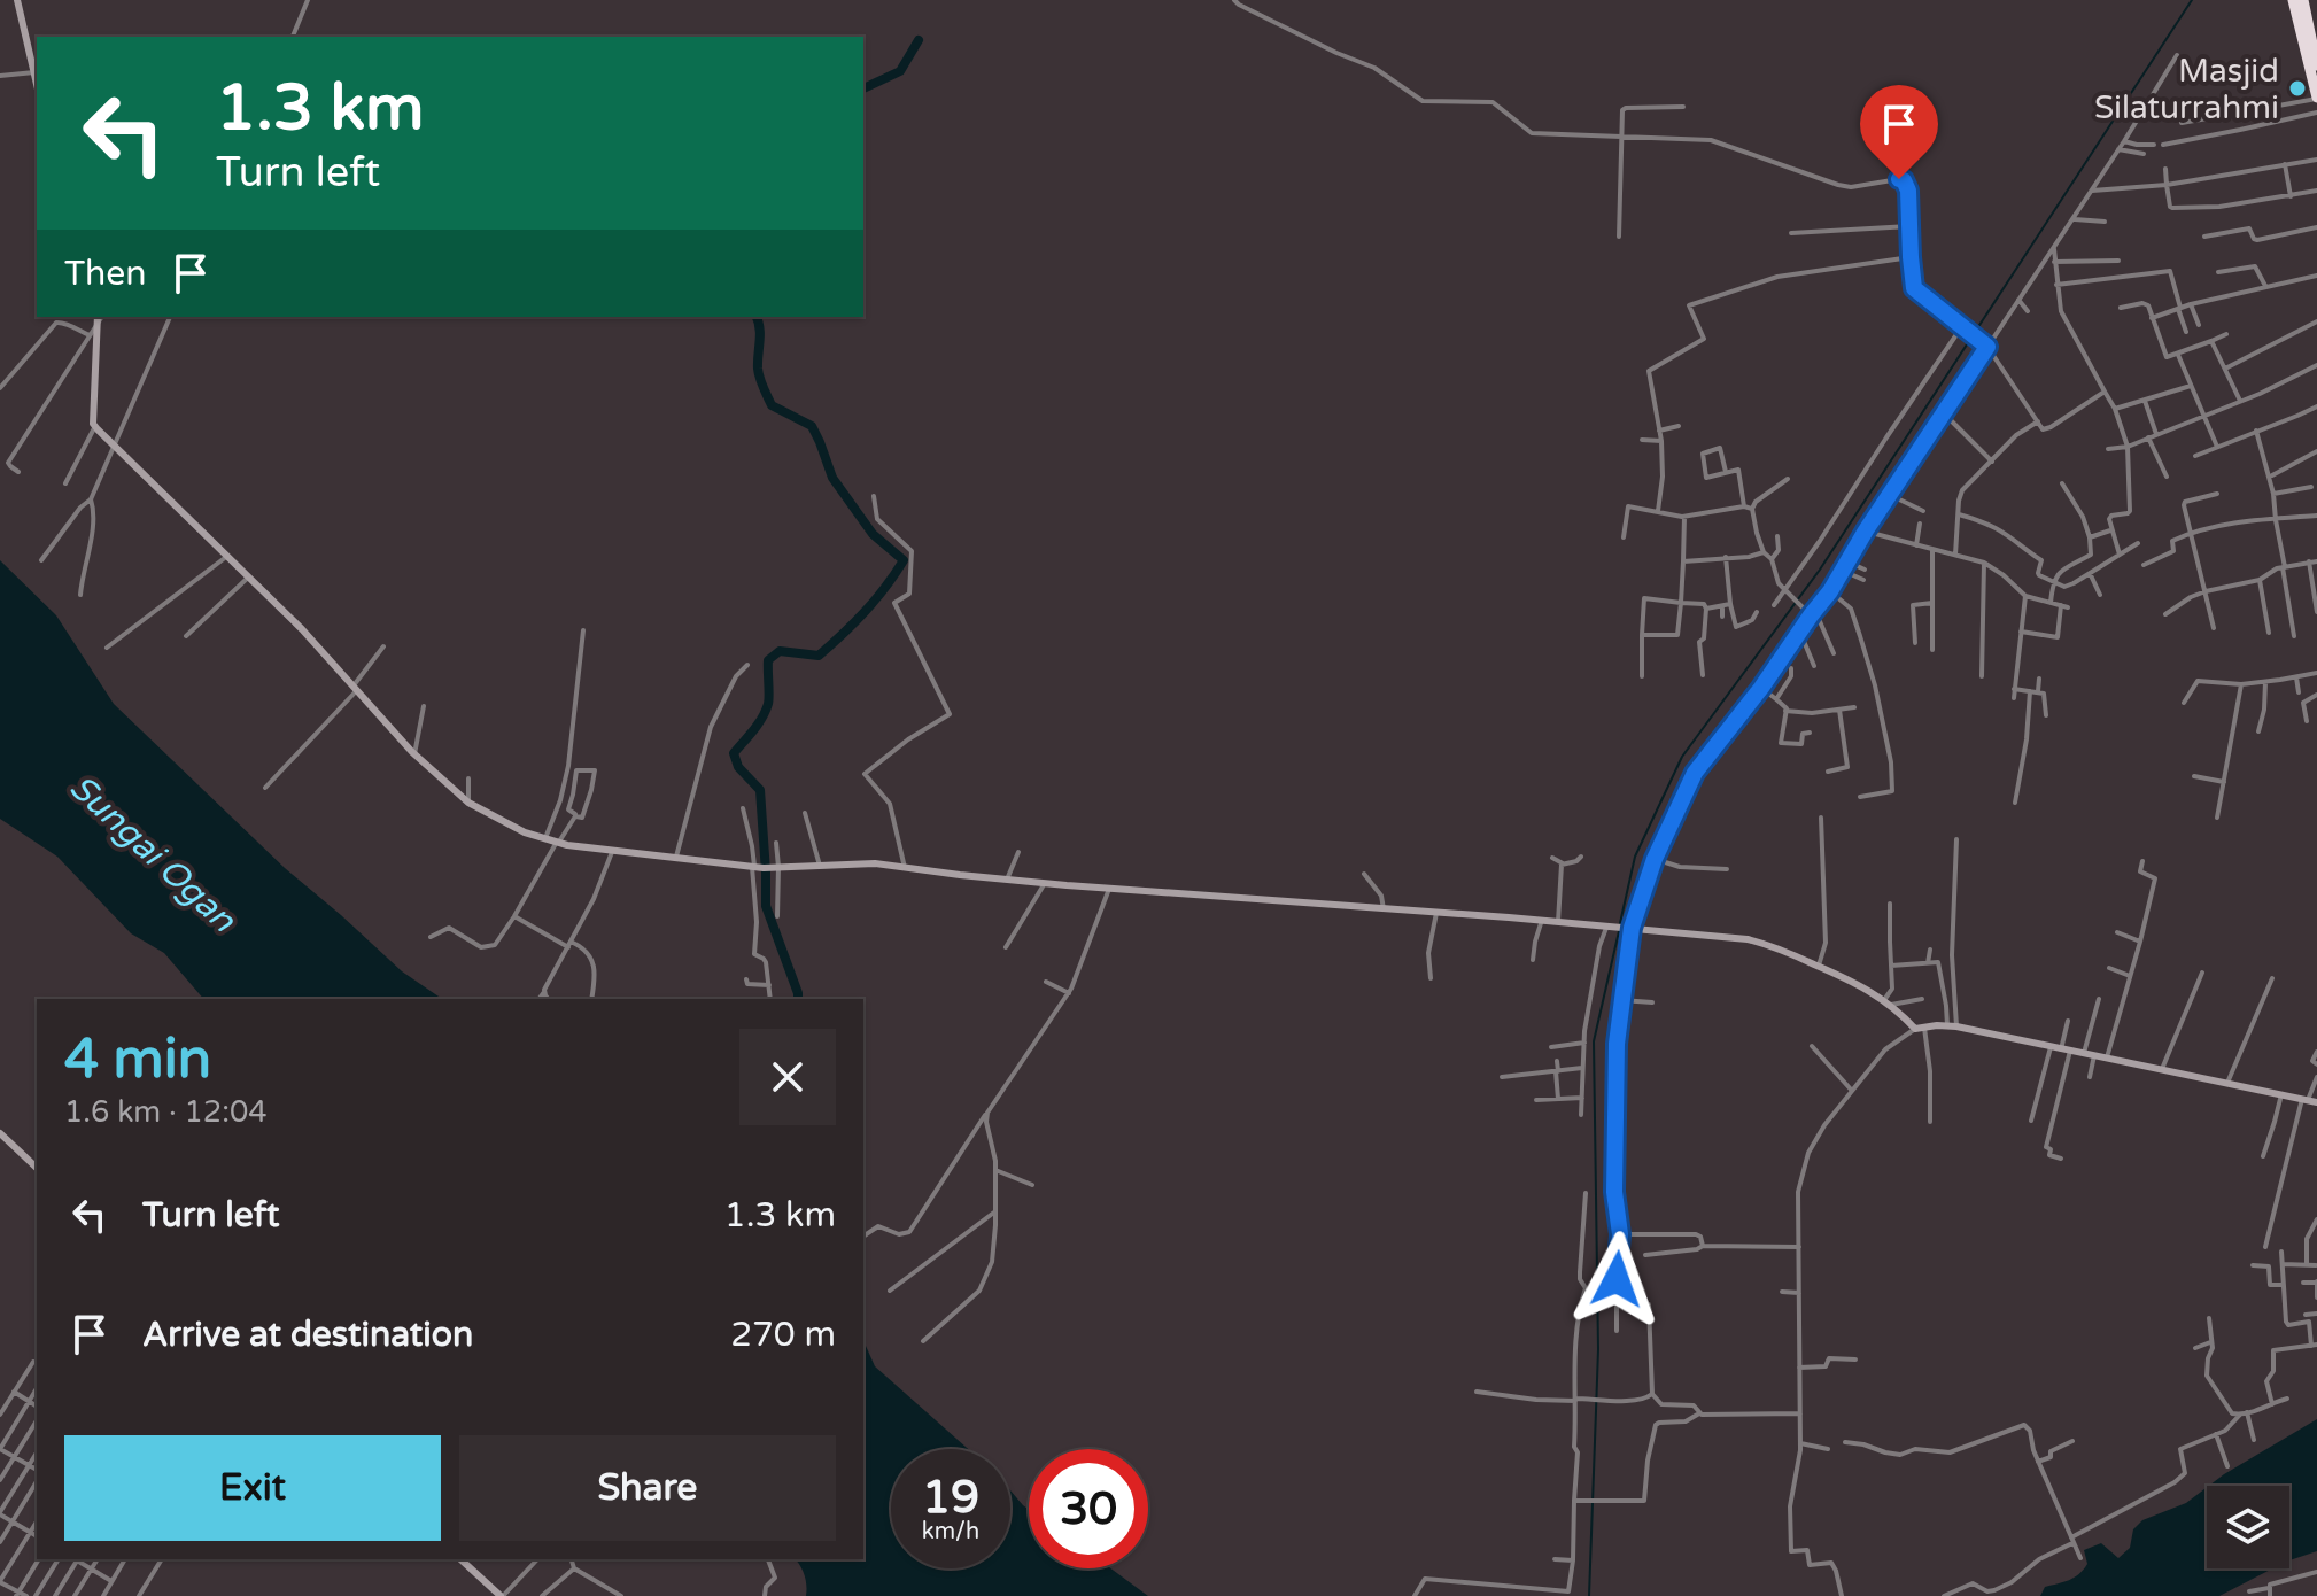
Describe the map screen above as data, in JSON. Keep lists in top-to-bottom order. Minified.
{"water":["Sungai Ogan"],"places":["Masjid Silaturrahmi"],"page":{"turn":["1.3 km","Turn left"],"then":"Then","heading":["4 min","1.6 km · 12:04"],"list":[{"name":"Turn left","value":"1.3 km"},{"name":"Arrive at destination","value":"270 m"}],"buttons":["Exit","Share"],"speed":"19 km/h","limit":"30"}}
